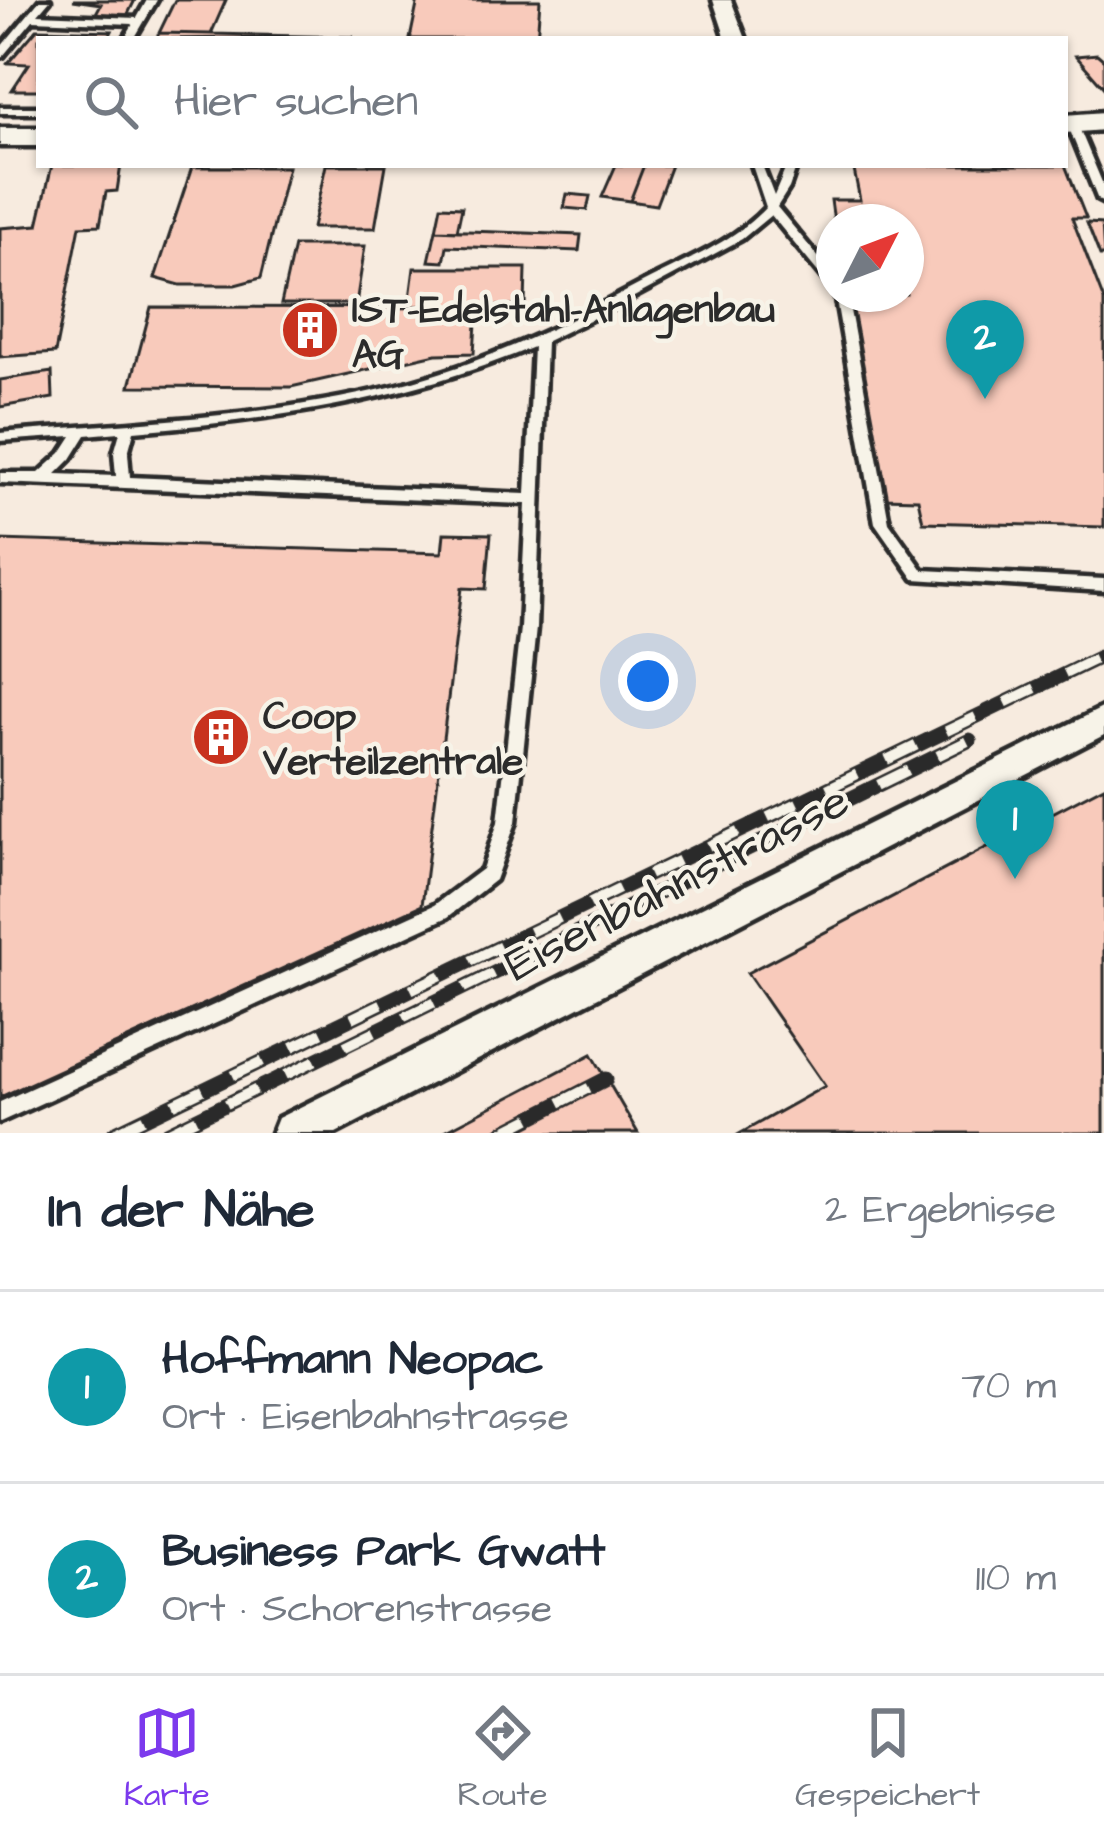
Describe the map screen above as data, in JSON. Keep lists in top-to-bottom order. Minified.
{"streets":{"street":["Eisenbahnstrasse"]},"places":{"building":["IST-Edelstahl-Anlagenbau AG","Coop Verteilzentrale"]},"north":"top right","page":{"search":"Hier suchen","pins":["2","1"],"heading":["In der Nähe","2 Ergebnisse"],"list":[{"mark":"1","name":"Hoffmann Neopac","note":"Ort · Eisenbahnstrasse","value":"70 m"},{"mark":"2","name":"Business Park Gwatt","note":"Ort · Schorenstrasse","value":"110 m"}],"nav":["Karte","Route","Gespeichert"]}}
